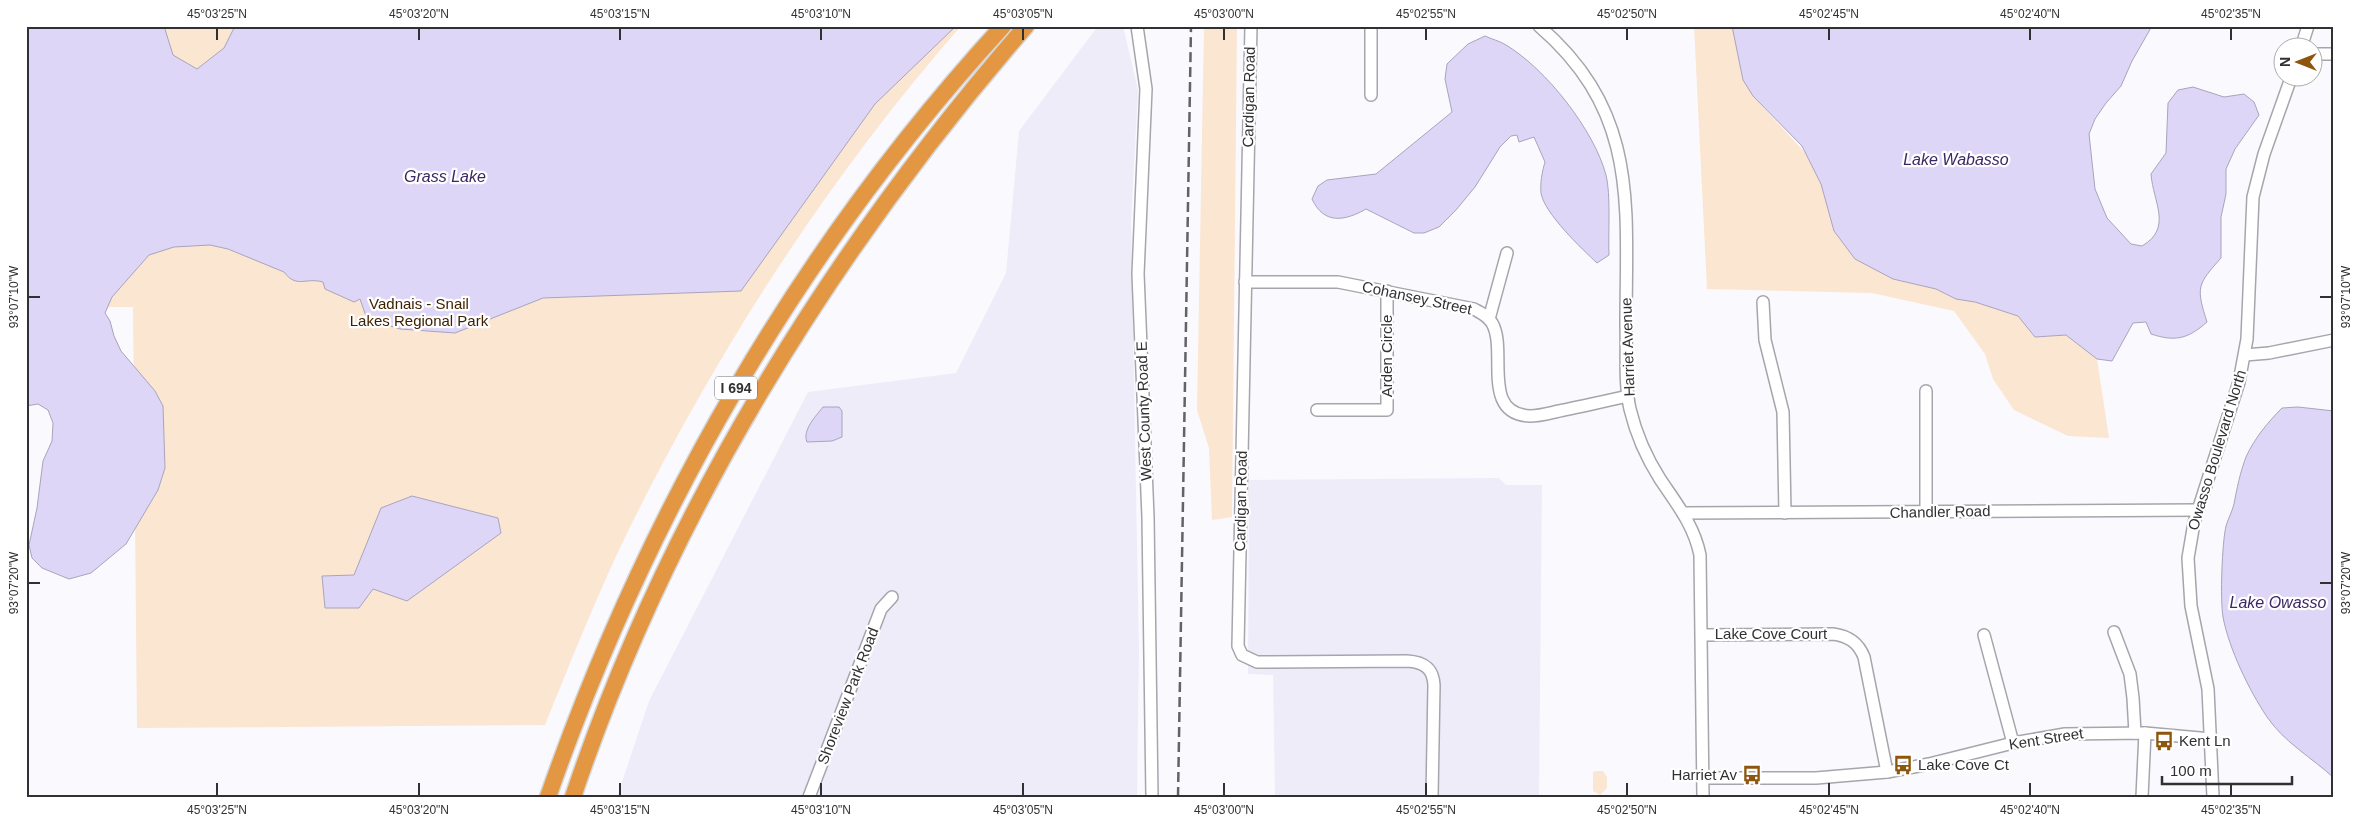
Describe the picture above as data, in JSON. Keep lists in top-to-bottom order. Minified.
{"streets":{"highway":["I 694"],"street":["Cardigan Road","Cohansey Street","Harriet Avenue","Arden Circle","West County Road E","Owasso Boulevard North","Chandler Road","Lake Cove Court","Shoreview Park Road","Kent Street"]},"crossings":[["Cardigan Road","Cohansey Street"],["Cohansey Street","Harriet Avenue"],["Cohansey Street","Arden Circle"],["Harriet Avenue","Chandler Road"],["Harriet Avenue","Lake Cove Court"],["Harriet Avenue","Kent Street"],["Owasso Boulevard North","Chandler Road"],["Owasso Boulevard North","Kent Street"],["Lake Cove Court","Kent Street"]],"water":["Lake Wabasso","Grass Lake","Lake Owasso"],"parks":["Vadnais - Snail Lakes Regional Park"],"places":{"bus stop":["Kent Ln","Lake Cove Ct","Harriet Av"]},"scale_bar":"100 m","north":"left","coordinates":["45°03'25\"N","45°03'20\"N","45°03'15\"N","45°03'10\"N","45°03'05\"N","45°03'00\"N","45°02'55\"N","45°02'50\"N","45°02'45\"N","45°02'40\"N","45°02'35\"N","93°07'10\"W","93°07'20\"W"]}
